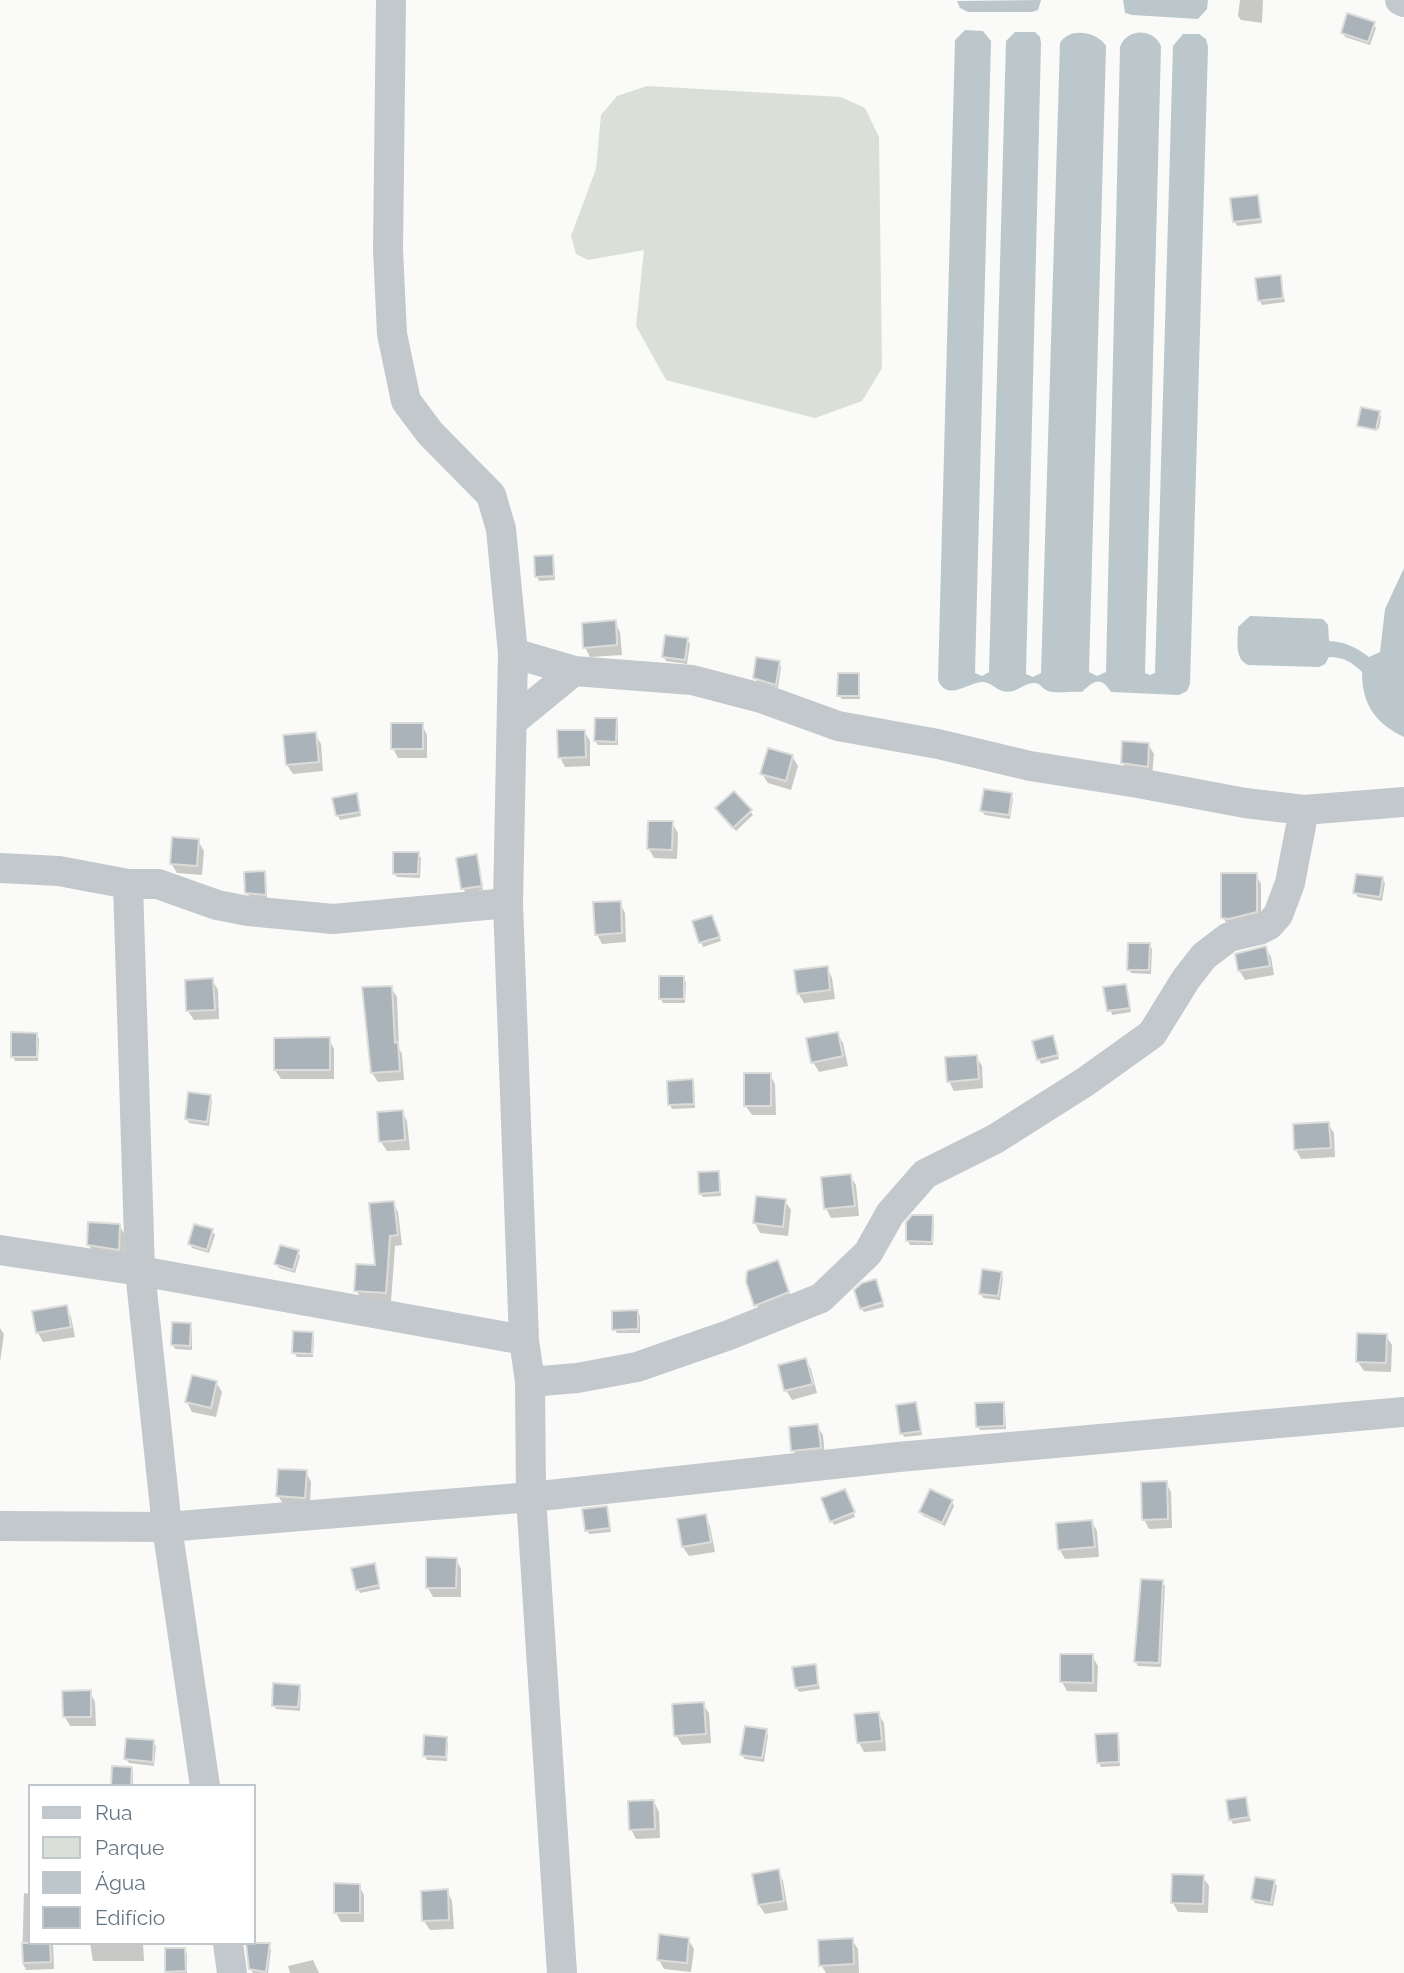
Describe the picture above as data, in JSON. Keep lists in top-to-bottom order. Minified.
{"legend":["Rua","Parque","Água","Edifício"]}
